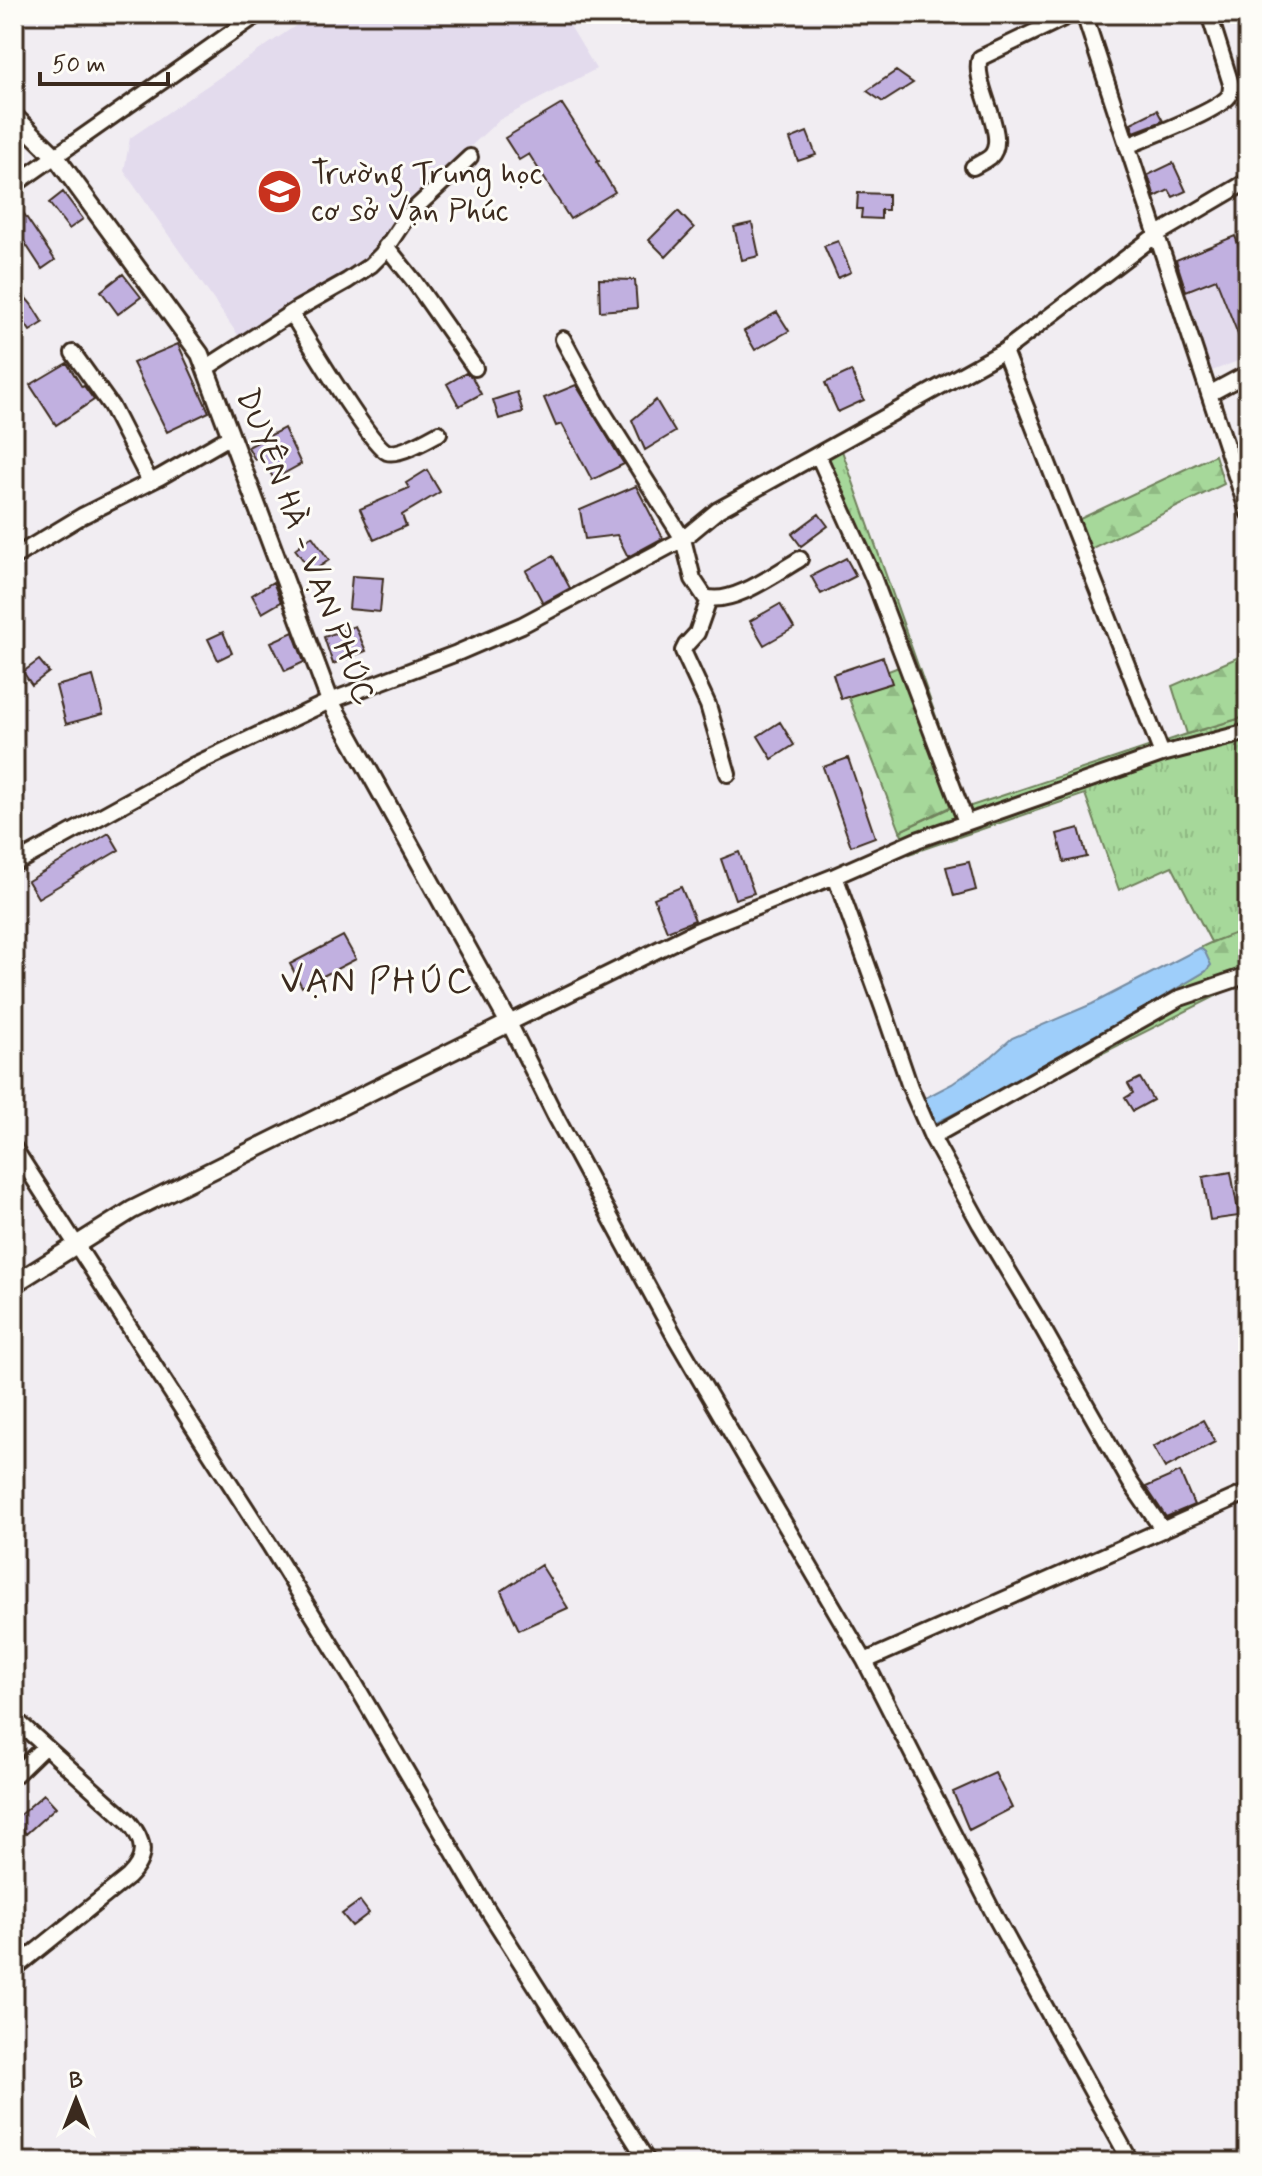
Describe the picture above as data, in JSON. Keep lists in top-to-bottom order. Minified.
{"streets":{"street":["DUYÊN HÀ - VẠN PHÚC"]},"districts":["VẠN PHÚC"],"places":{"school or university":["Trường Trung học cơ sở Vạn Phúc"]},"scale_bar":"50 m","north":"top"}
